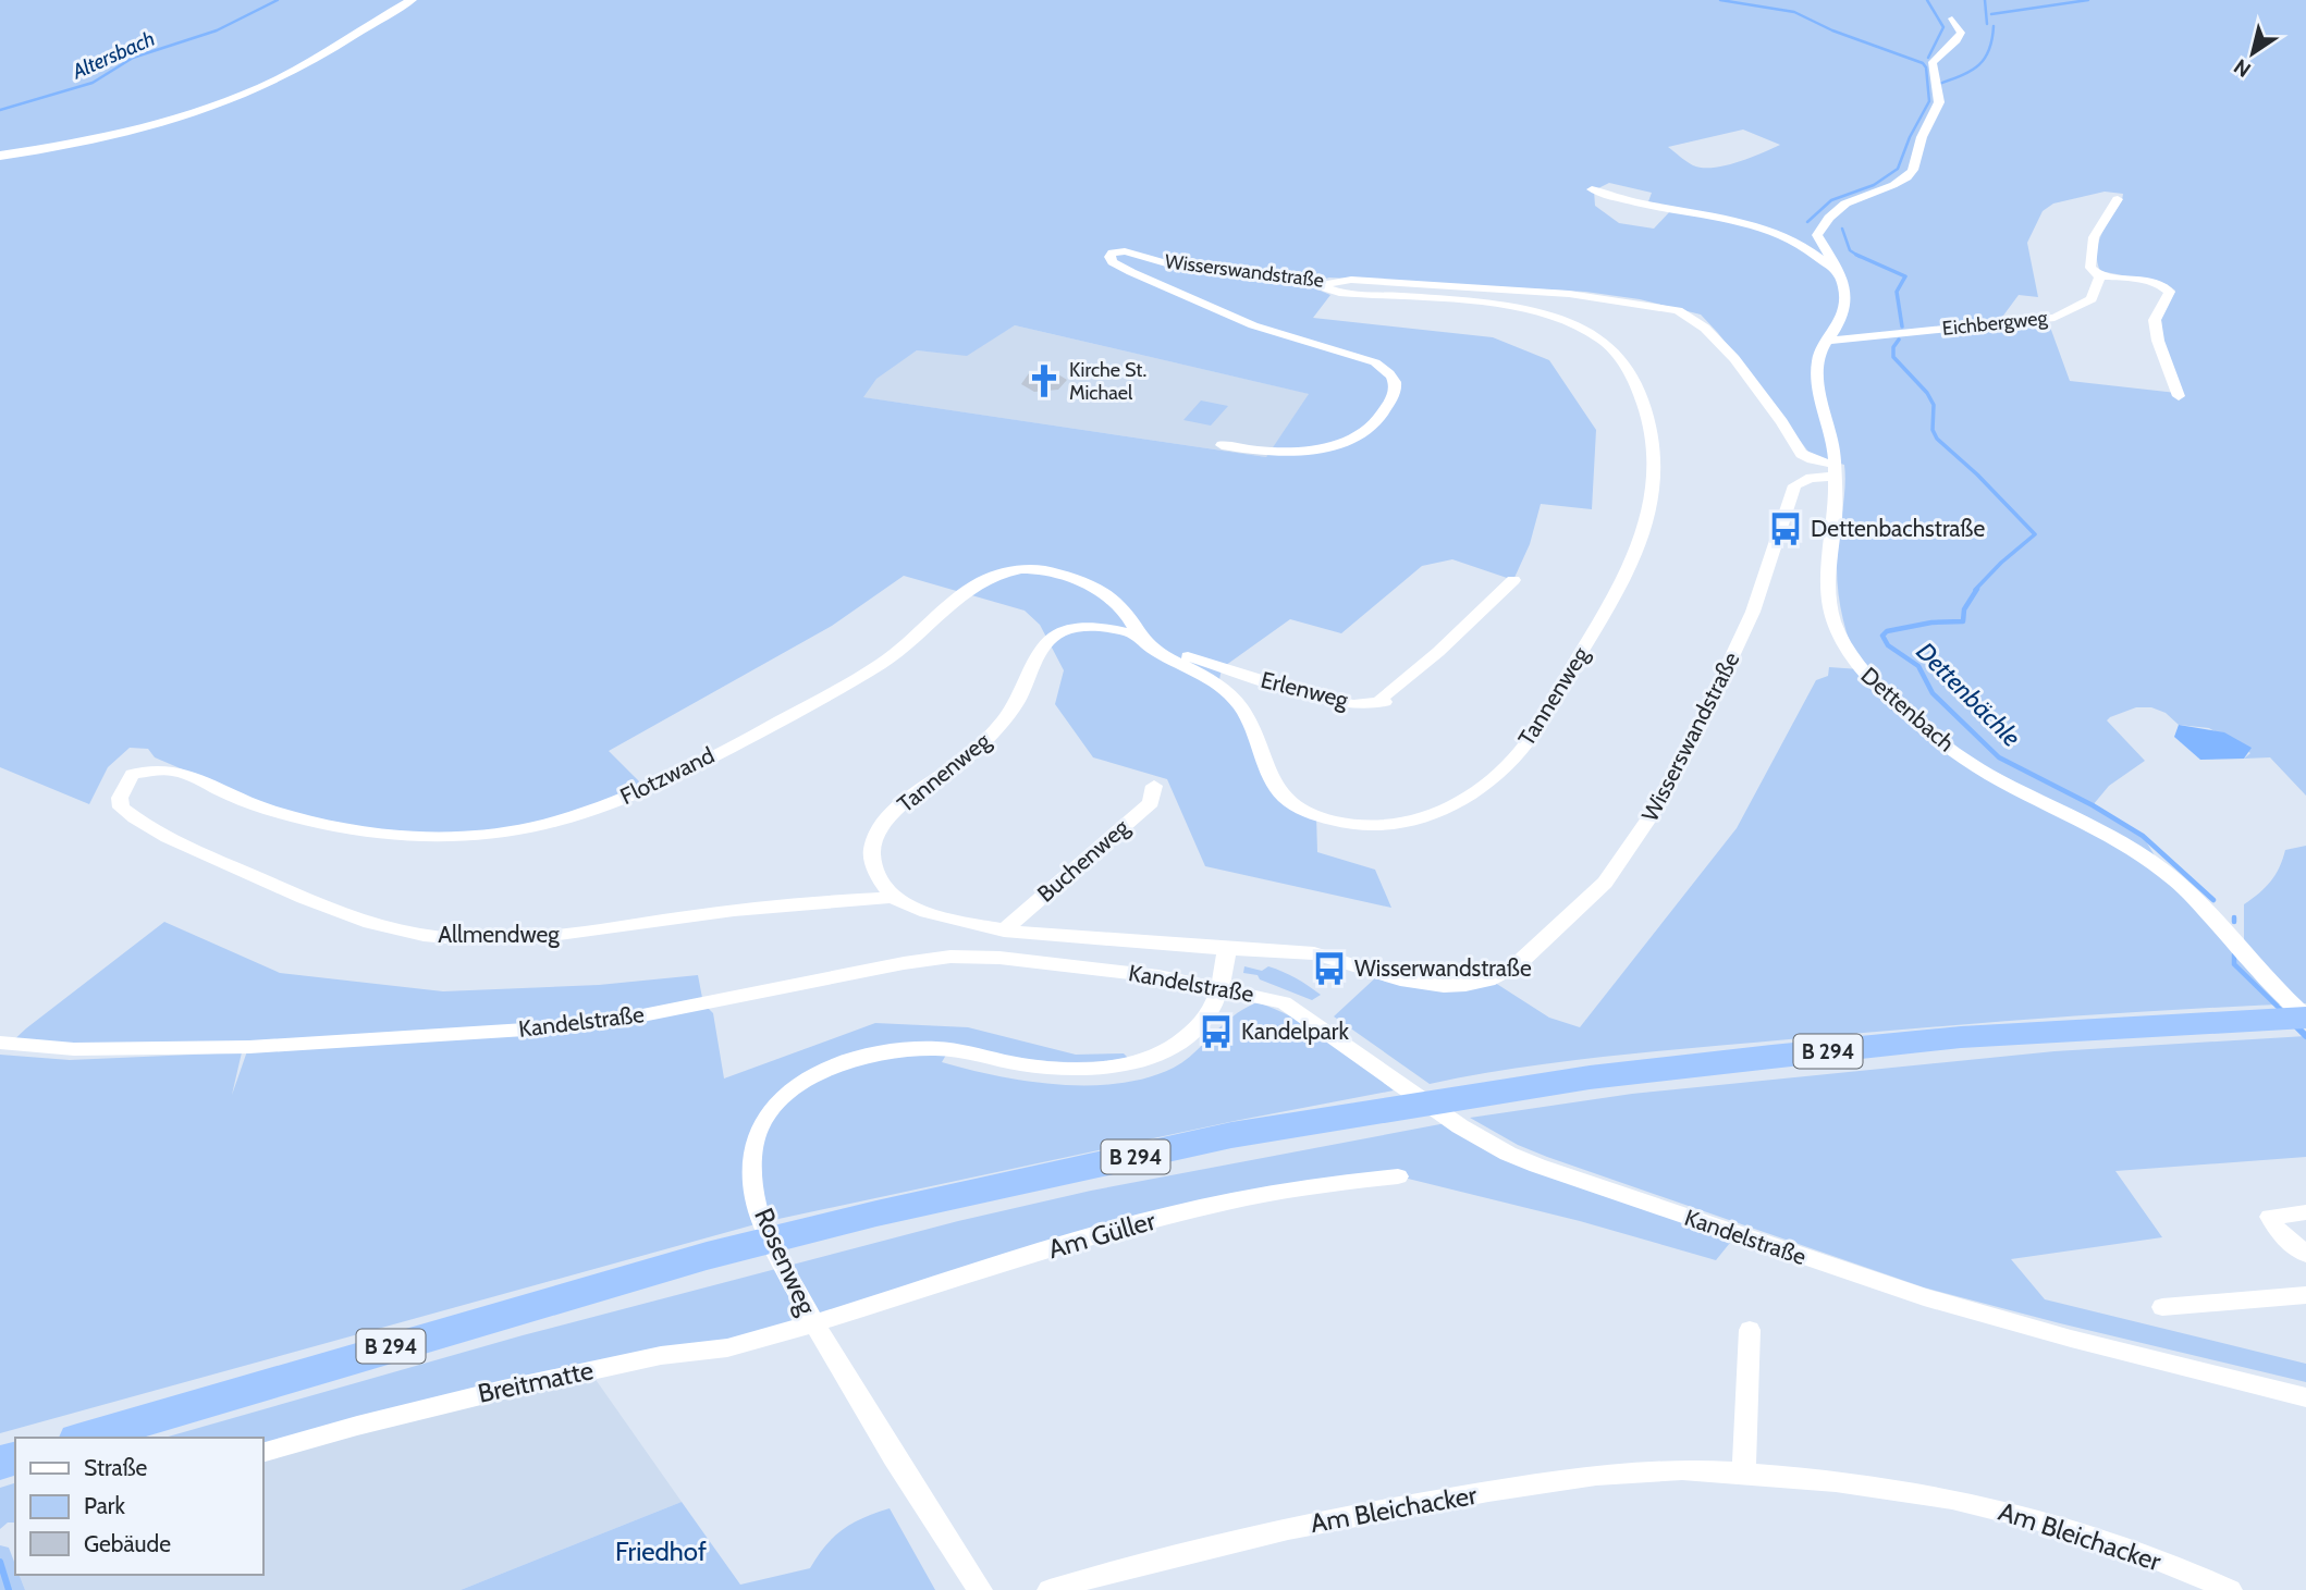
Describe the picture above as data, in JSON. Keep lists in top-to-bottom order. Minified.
{"streets":{"highway":["B 294"],"street":["Wisserswandstraße","Eichbergweg","Erlenweg","Tannenweg","Dettenbach","Flotzwand","Buchenweg","Allmendweg","Kandelstraße","Am Güller","Rosenweg","Breitmatte","Am Bleichacker"]},"crossings":[["Wisserswandstraße","Tannenweg"],["Wisserswandstraße","Dettenbach"],["Wisserswandstraße","Rosenweg"],["Eichbergweg","Dettenbach"],["Erlenweg","Tannenweg"],["Erlenweg","Flotzwand"],["Tannenweg","Flotzwand"],["Tannenweg","Allmendweg"],["Dettenbach","B 294"],["Flotzwand","Allmendweg"],["Kandelstraße","Rosenweg"],["Am Güller","Rosenweg"],["Am Güller","Breitmatte"],["Rosenweg","Breitmatte"]],"water":["Altersbach","Dettenbächle"],"parks":["Friedhof"],"places":{"church":["Kirche St. Michael"],"bus stop":["Dettenbachstraße","Wisserwandstraße","Kandelpark"]},"legend":["Straße","Park","Gebäude"],"north":"bottom left"}
